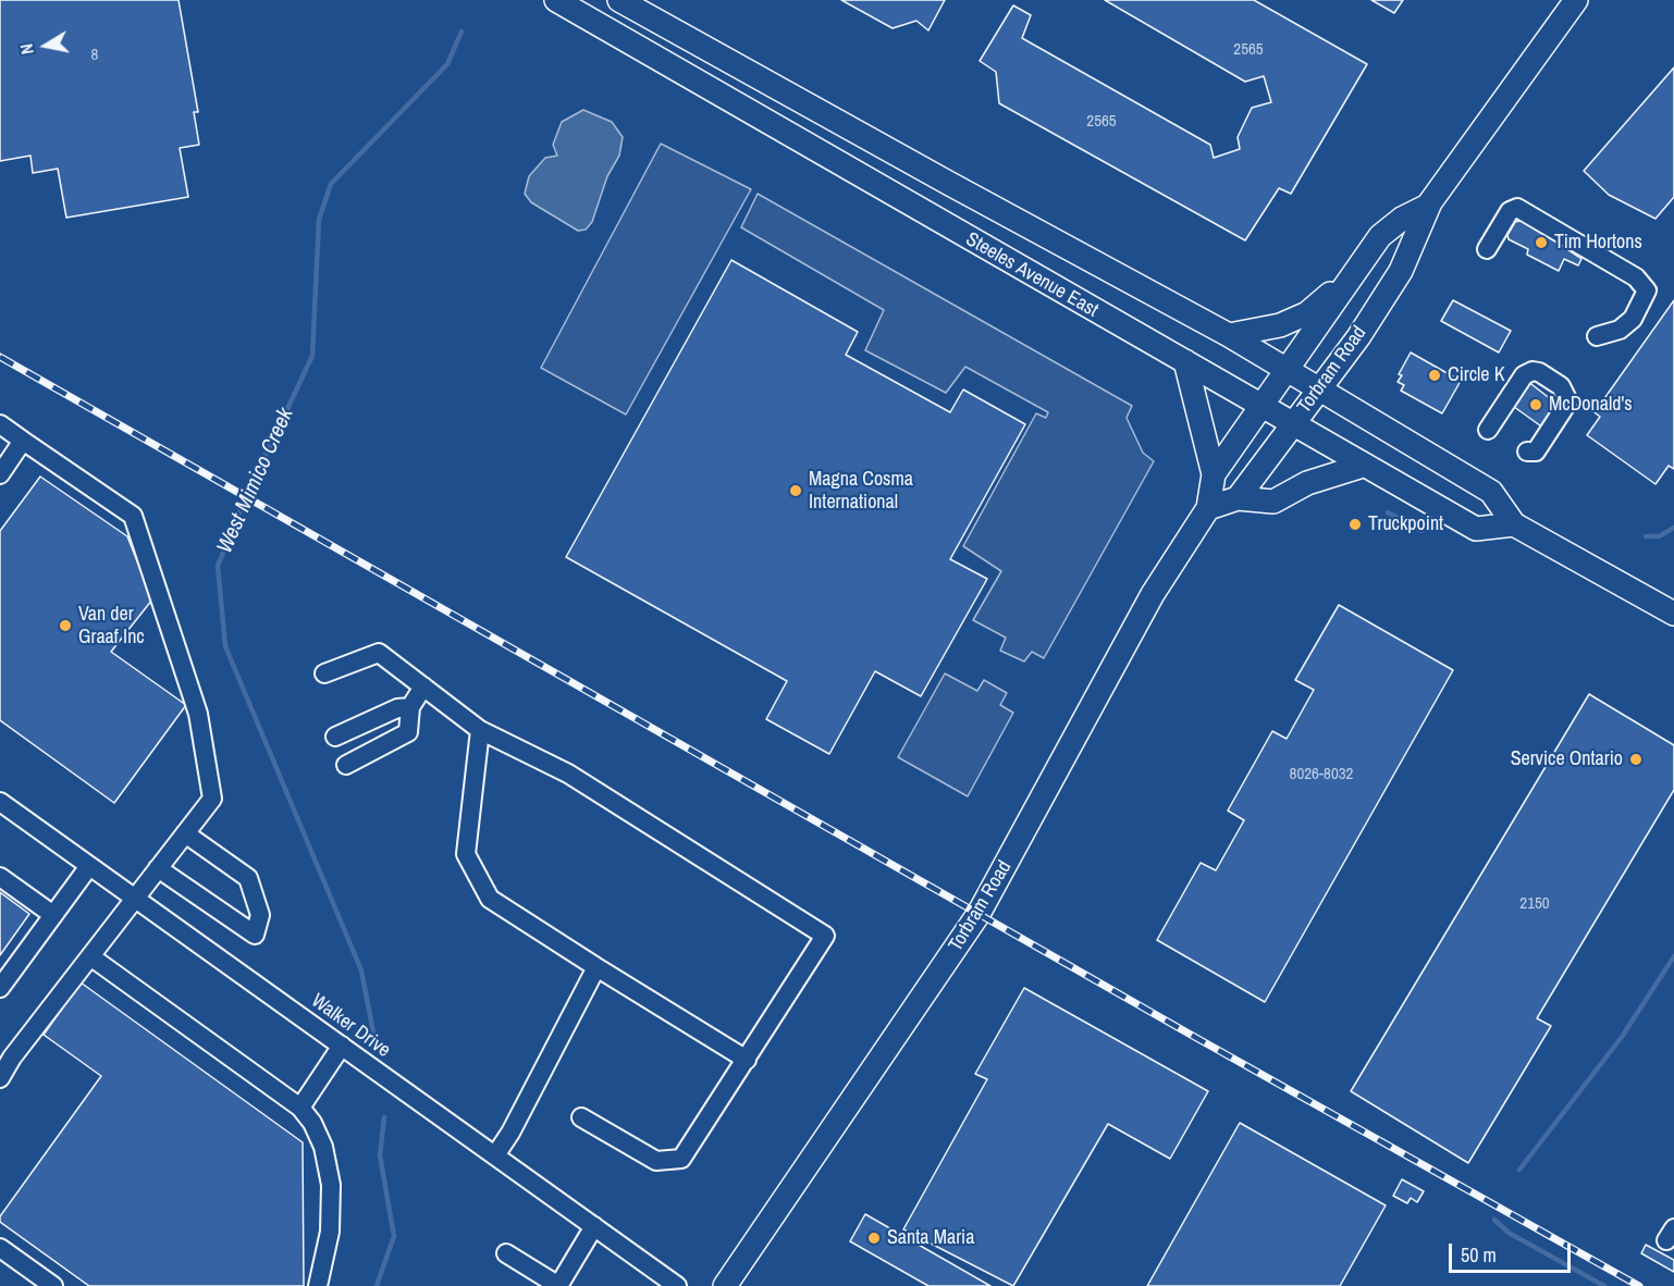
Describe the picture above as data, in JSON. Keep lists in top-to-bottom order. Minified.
{"streets":{"main road":["Steeles Avenue East","Torbram Road"],"street":["Walker Drive"]},"crossings":[["Steeles Avenue East","Torbram Road"]],"water":["West Mimico Creek"],"places":["Tim Hortons","Circle K","McDonald's","Magna Cosma International","Truckpoint","Van der Graaf Inc","Service Ontario","Santa Maria"],"house_numbers":["2565","8","2565","8026-8032","2150"],"scale_bar":"50 m","north":"left"}
